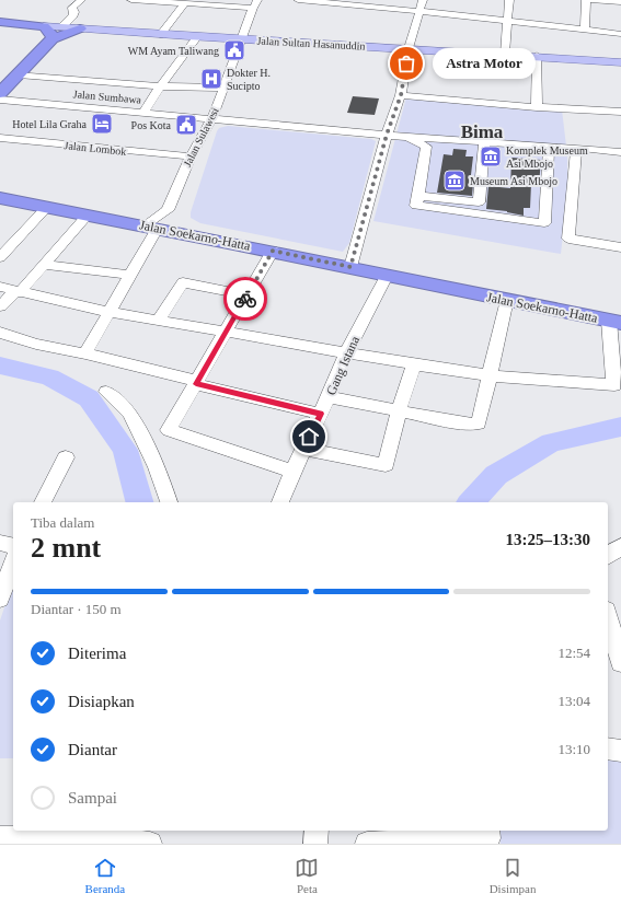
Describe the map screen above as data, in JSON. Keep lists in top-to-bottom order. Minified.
{"streets":{"highway":["Jalan Sultan Hasanuddin","Jalan Soekarno-Hatta"],"street":["Jalan Sumbawa","Jalan Sulawesi","Jalan Lombok","Gang Istana"]},"crossings":[["Jalan Sultan Hasanuddin","Jalan Sulawesi"],["Jalan Sumbawa","Jalan Sulawesi"],["Jalan Sulawesi","Jalan Lombok"],["Jalan Soekarno-Hatta","Gang Istana"]],"districts":["Bima"],"places":{"public building":["WM Ayam Taliwang","Pos Kota"],"other":["Astra Motor"],"hospital":["Dokter H. Sucipto"],"hotel":["Hotel Lila Graha"],"museum":["Komplek Museum Asi Mbojo","Museum Asi Mbojo"]},"page":{"bubble":"Astra Motor","heading":["2 mnt","Tiba dalam","13:25–13:30"],"bar":"Diantar · 150 m","list":[["Diterima","12:54"],["Disiapkan","13:04"],["Diantar","13:10"],"Sampai"],"tabs":["Beranda","Peta","Disimpan"]}}
